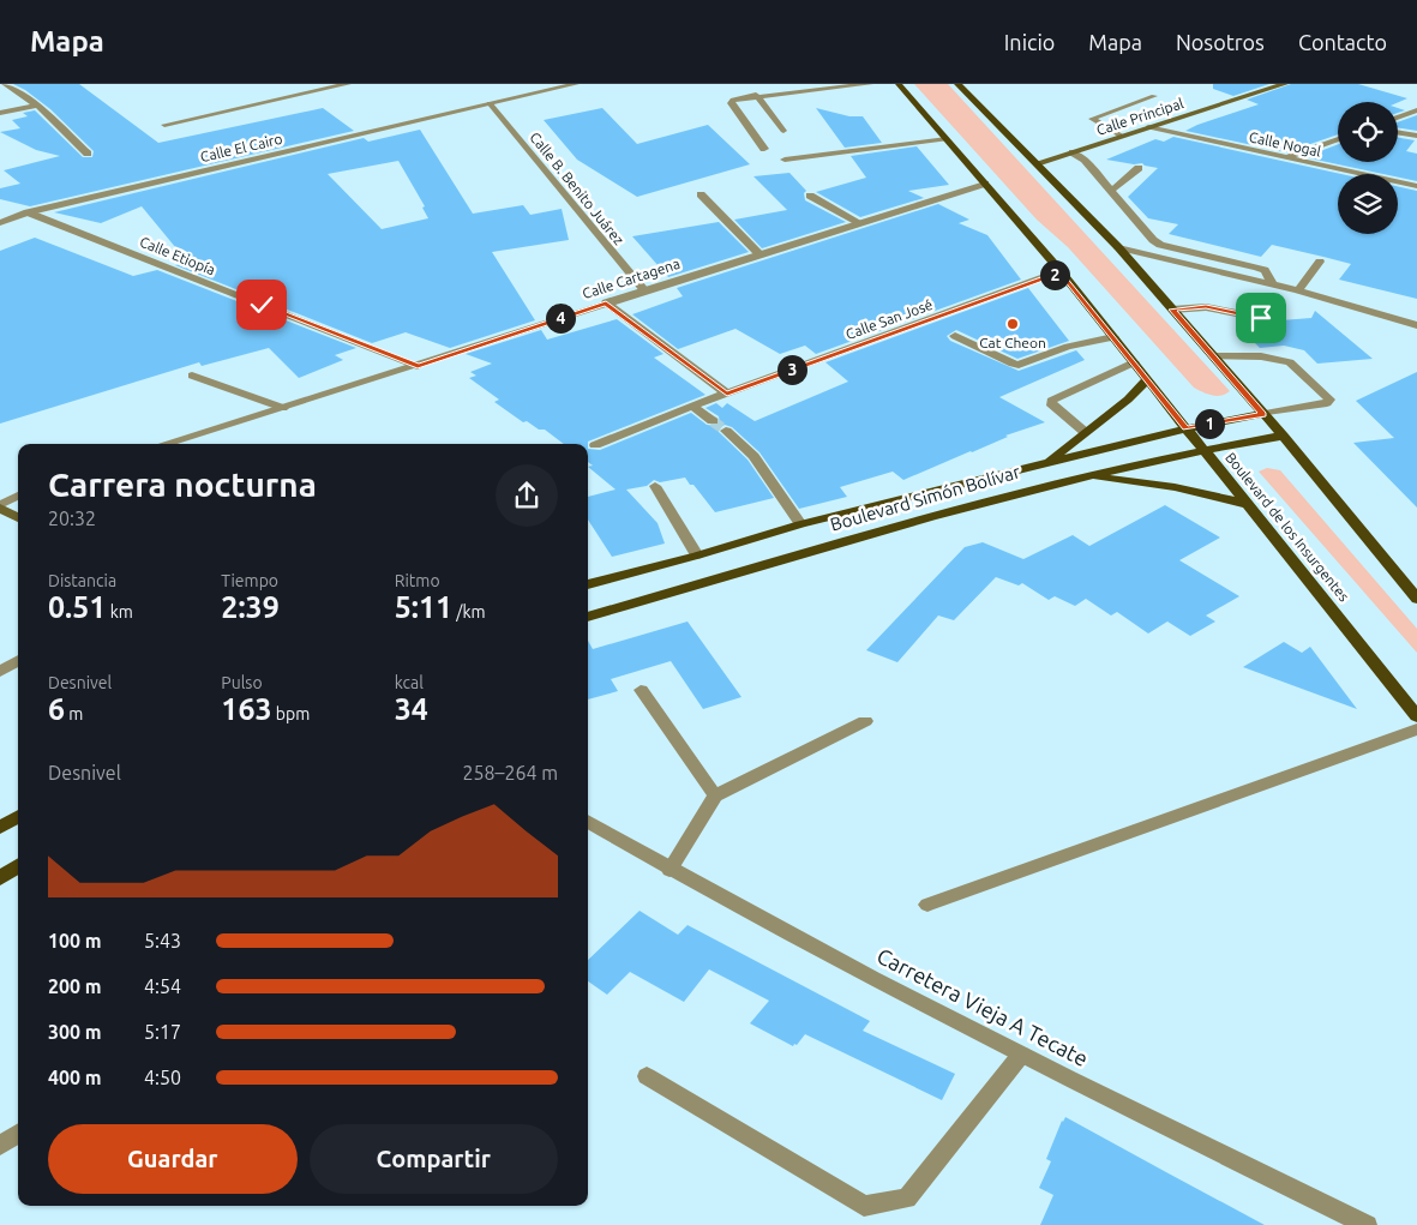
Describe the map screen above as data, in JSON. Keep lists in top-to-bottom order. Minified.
{"streets":{"main road":["Boulevard Simón Bolívar","Boulevard de los Insurgentes"],"street":["Calle Principal","Calle Nogal","Calle El Cairo","Calle B. Benito Juárez","Calle Etiopía","Calle Cartagena","Calle San José","Carretera Vieja A Tecate"]},"crossings":[["Calle Principal","Calle Nogal"],["Calle El Cairo","Calle B. Benito Juárez"],["Calle El Cairo","Calle Etiopía"],["Calle B. Benito Juárez","Calle Cartagena"],["Calle Etiopía","Calle Cartagena"],["Calle Cartagena","Boulevard de los Insurgentes"],["Calle San José","Boulevard de los Insurgentes"],["Boulevard Simón Bolívar","Boulevard de los Insurgentes"]],"places":["Cat Cheon"],"page":{"header":"Mapa","nav":["Inicio","Mapa","Nosotros","Contacto"],"pins":["2","4","3","1"],"heading":["Carrera nocturna","20:32"],"stats":[["Distancia","0.51 km"],["Tiempo","2:39"],["Ritmo","5:11 /km"],["Desnivel","6 m"],["Pulso","163 bpm"],["kcal","34"]],"chart":["Desnivel","258–264 m"],"list":[{"name":"100 m","note":"5:43"},{"name":"200 m","note":"4:54"},{"name":"300 m","note":"5:17"},{"name":"400 m","note":"4:50"}],"buttons":["Guardar","Compartir"]}}
